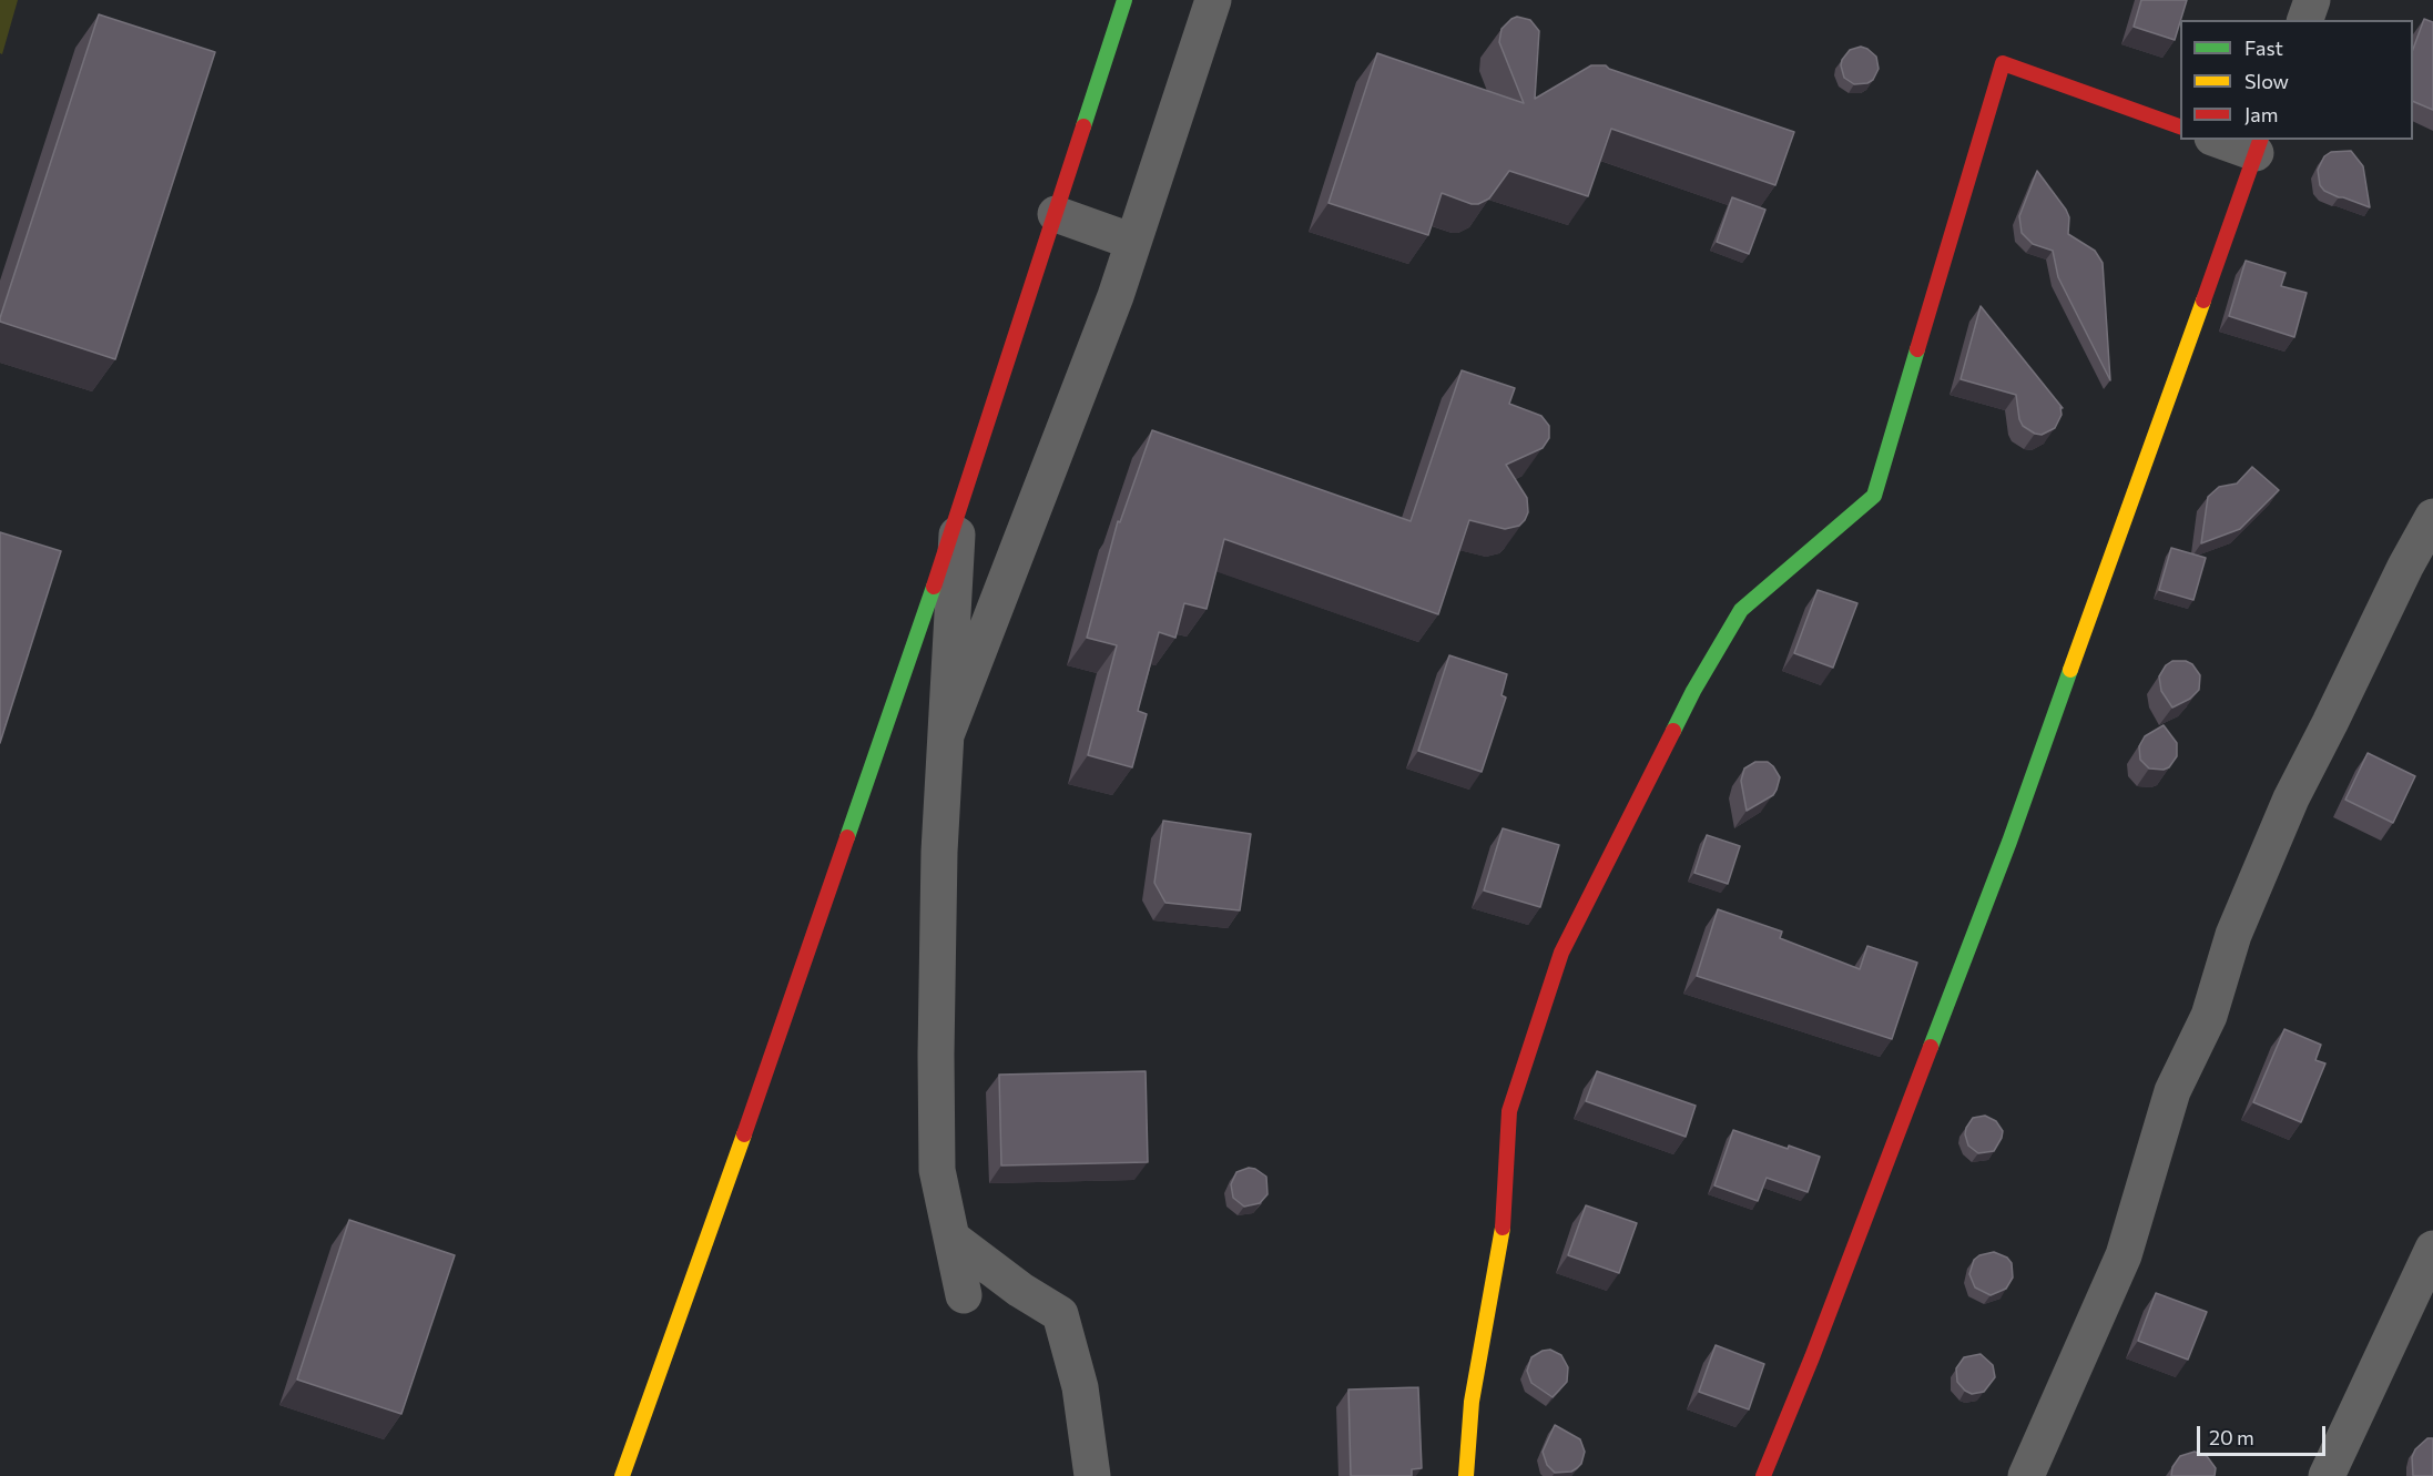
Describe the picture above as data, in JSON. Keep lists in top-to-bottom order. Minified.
{"legend":["Fast","Slow","Jam"],"scale_bar":"20 m"}
